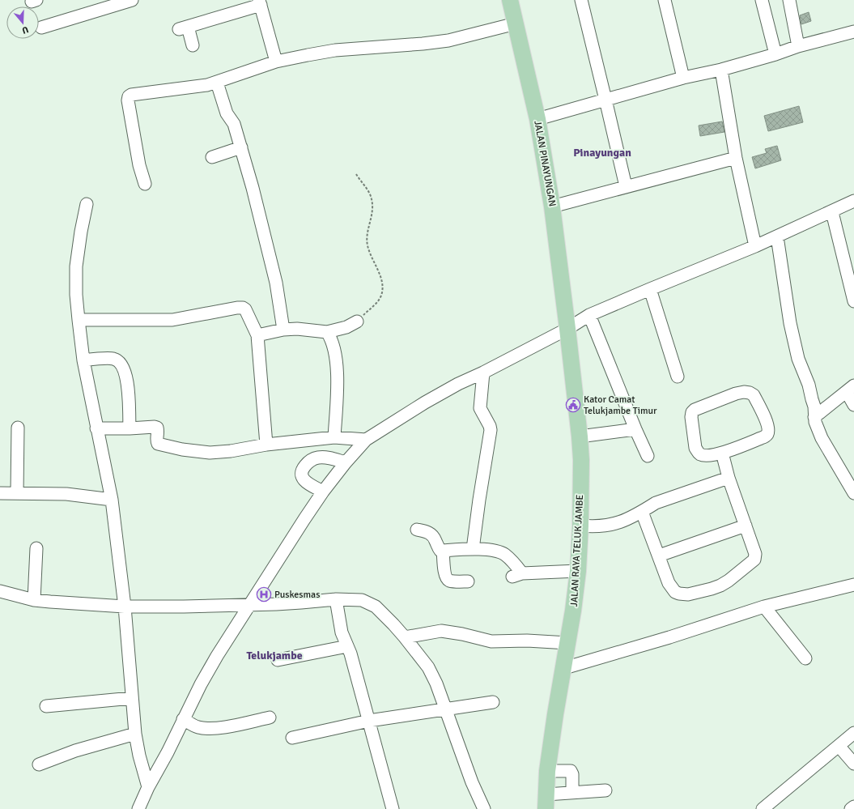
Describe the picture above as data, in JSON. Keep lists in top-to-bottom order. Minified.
{"streets":{"main road":["JALAN PINAYUNGAN","JALAN RAYA TELUK JAMBE"]},"crossings":[["JALAN PINAYUNGAN","JALAN RAYA TELUK JAMBE"]],"districts":["Pinayungan","Telukjambe"],"places":{"public building":["Kator Camat Telukjambe Timur"],"hospital":["Puskesmas"]},"north":"bottom"}
